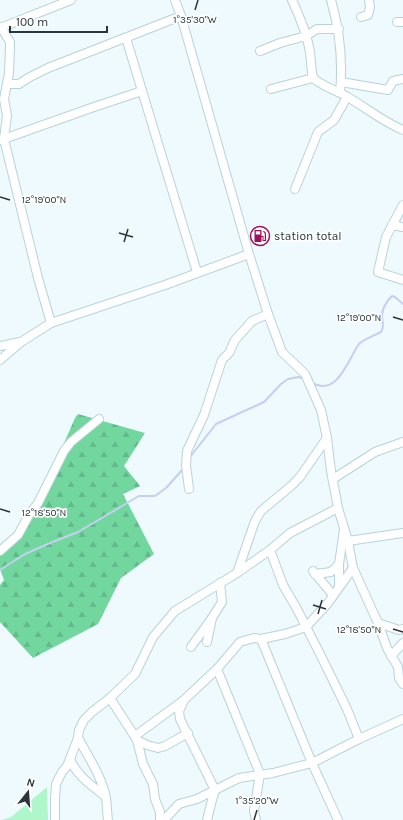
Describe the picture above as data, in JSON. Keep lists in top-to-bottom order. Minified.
{"places":{"fuel station":["station total"]},"scale_bar":"100 m","north":"top","coordinates":["1°35'30\"W","12°19'00\"N","12°18'50\"N","1°35'20\"W"]}
